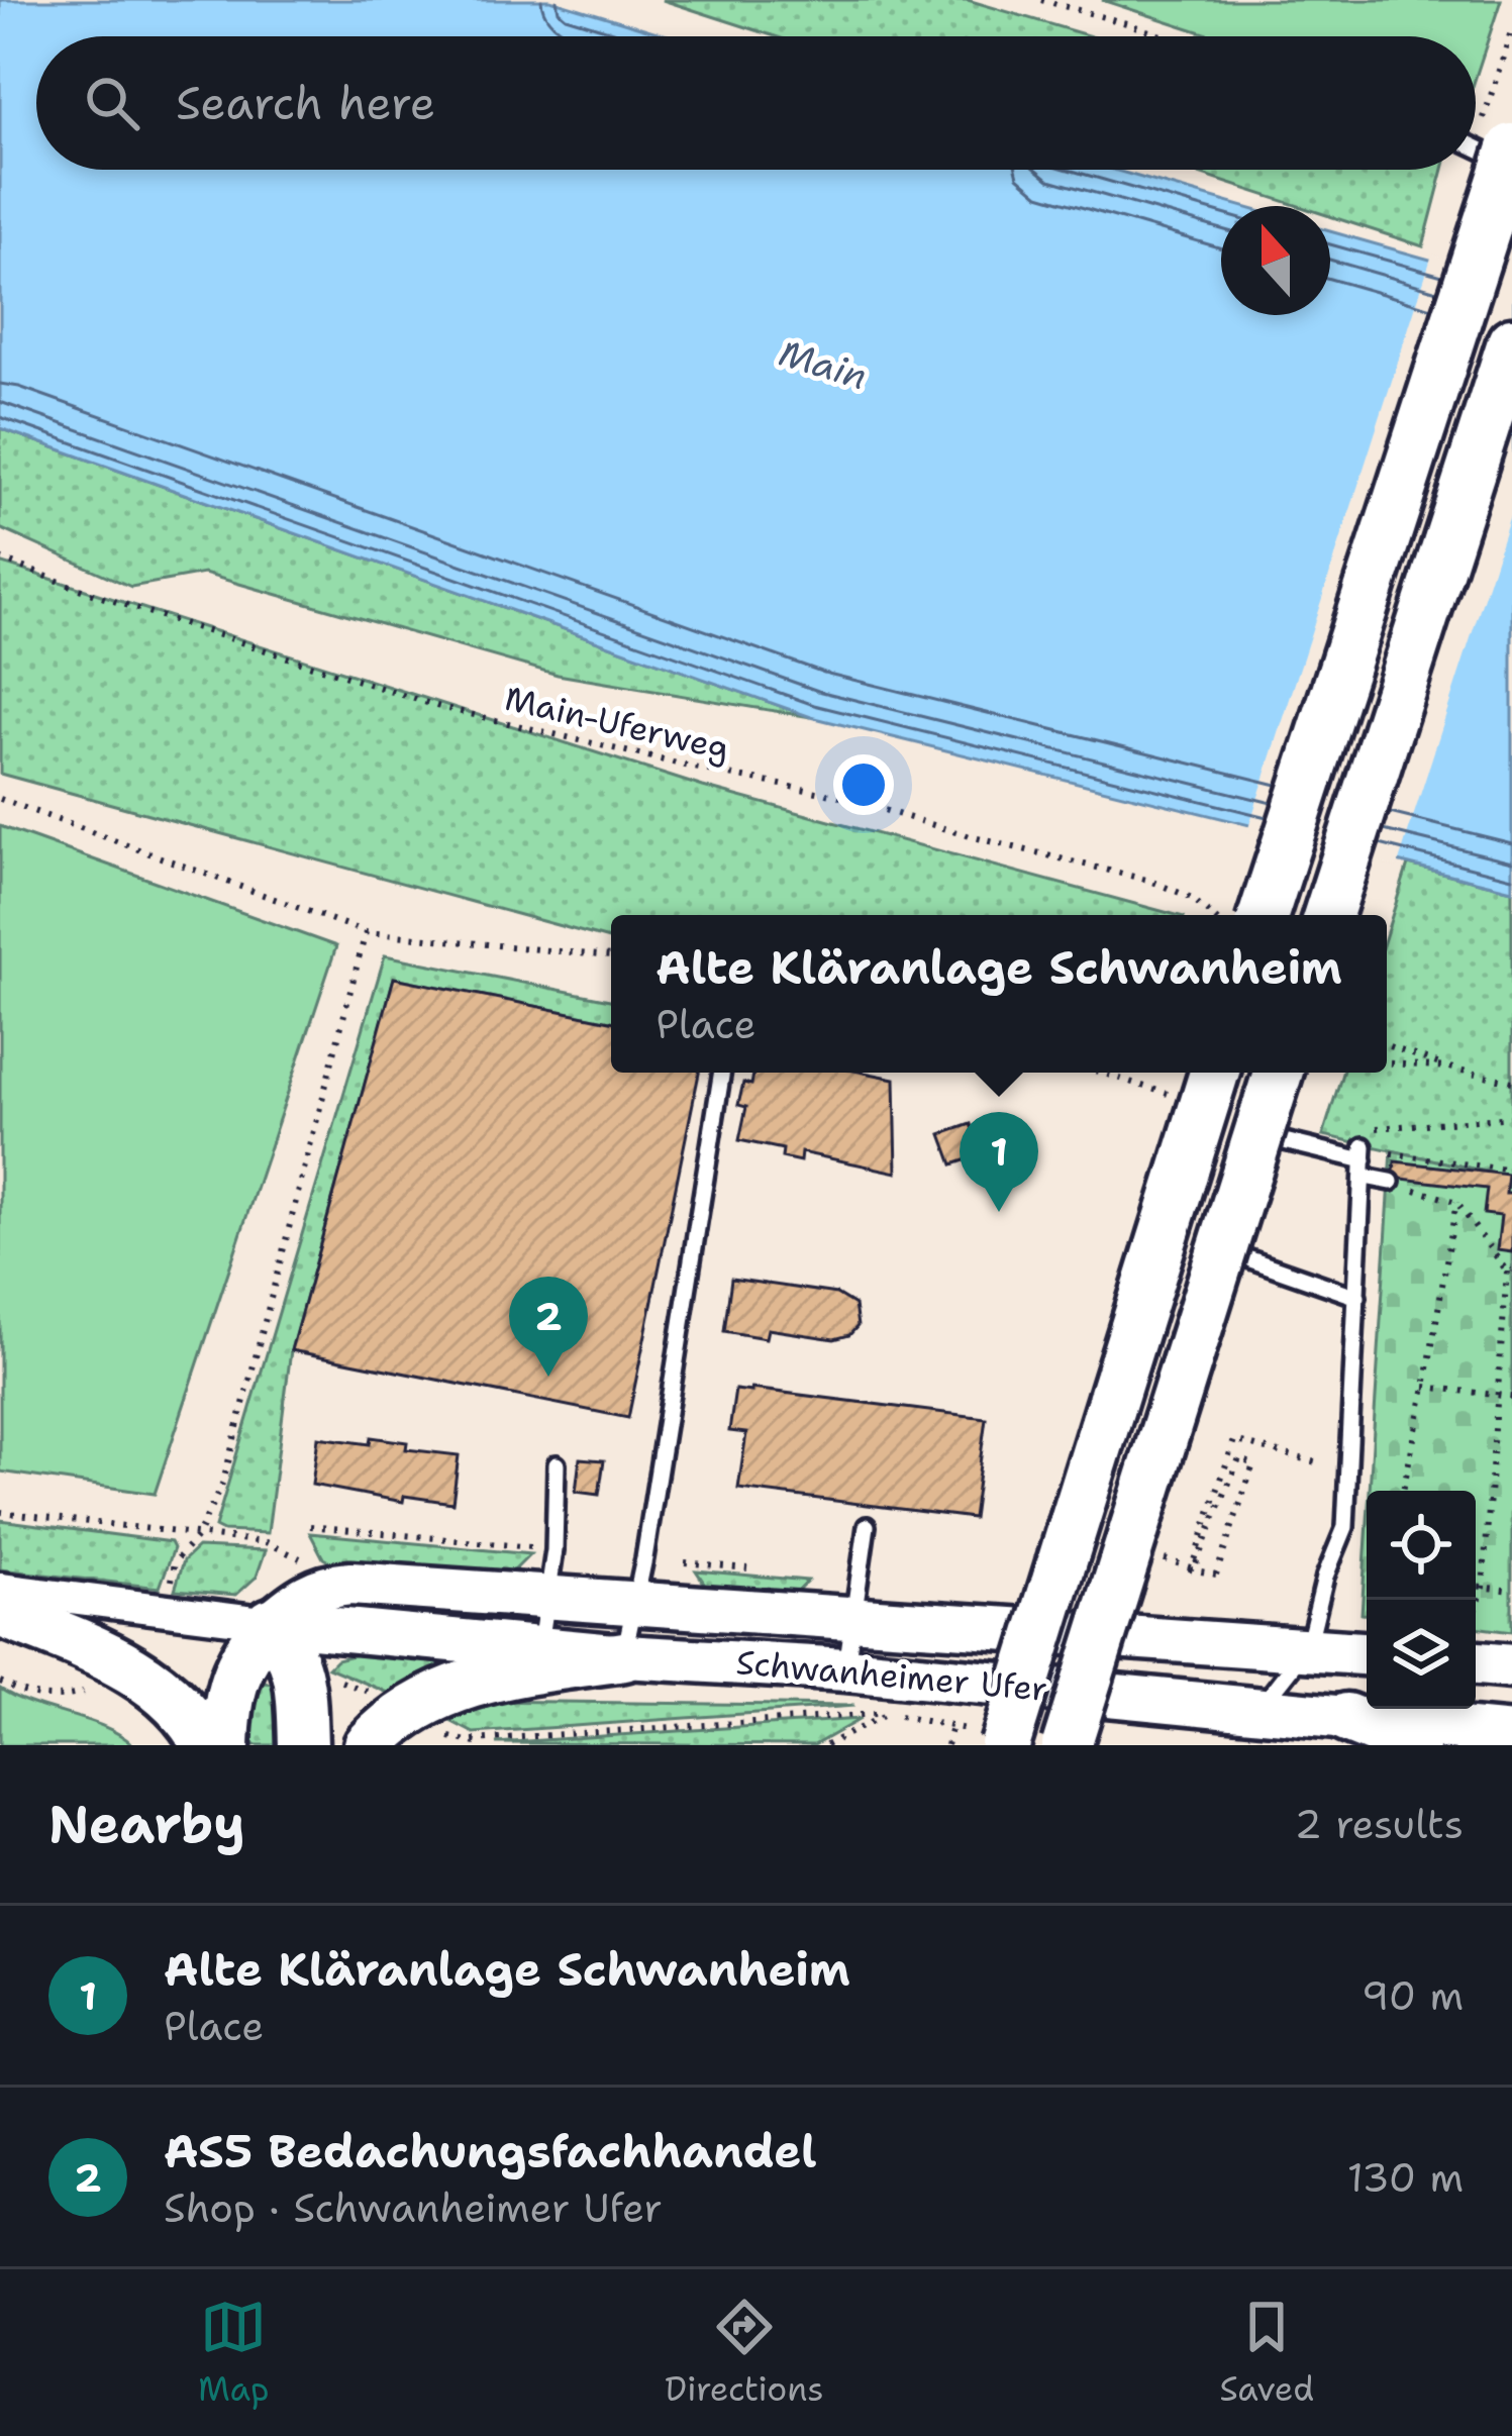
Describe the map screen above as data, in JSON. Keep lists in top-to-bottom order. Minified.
{"streets":{"main road":["Schwanheimer Ufer"],"path":["Main-Uferweg"]},"water":["Main"],"north":"top","page":{"search":"Search here","popup":["Alte Kläranlage Schwanheim","Place"],"pins":["1","2"],"heading":["Nearby","2 results"],"list":[{"mark":"1","name":"Alte Kläranlage Schwanheim","note":"Place","value":"90 m"},{"mark":"2","name":"AS5 Bedachungsfachhandel","note":"Shop · Schwanheimer Ufer","value":"130 m"}],"nav":["Map","Directions","Saved"]}}
